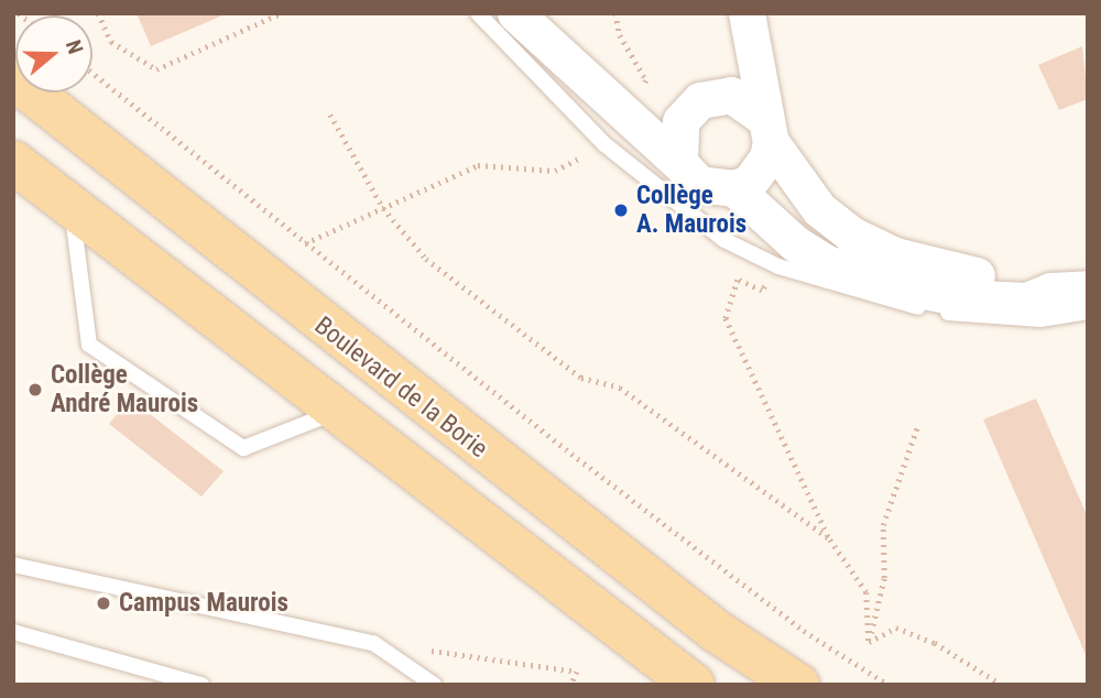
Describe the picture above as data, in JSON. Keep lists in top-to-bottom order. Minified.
{"streets":{"main road":["Boulevard de la Borie"]},"places":["Collège A. Maurois","Collège André Maurois","Campus Maurois"],"north":"right"}
